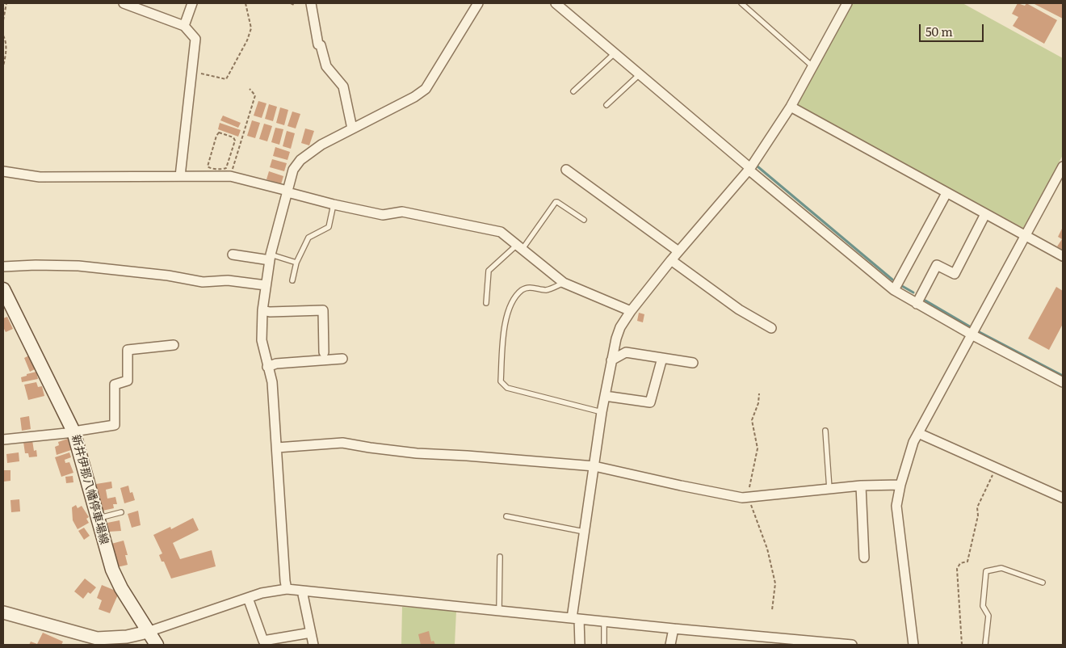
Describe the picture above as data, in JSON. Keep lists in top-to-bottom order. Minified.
{"streets":{"main road":["新井伊那八幡停車場線"]},"scale_bar":"50 m"}
